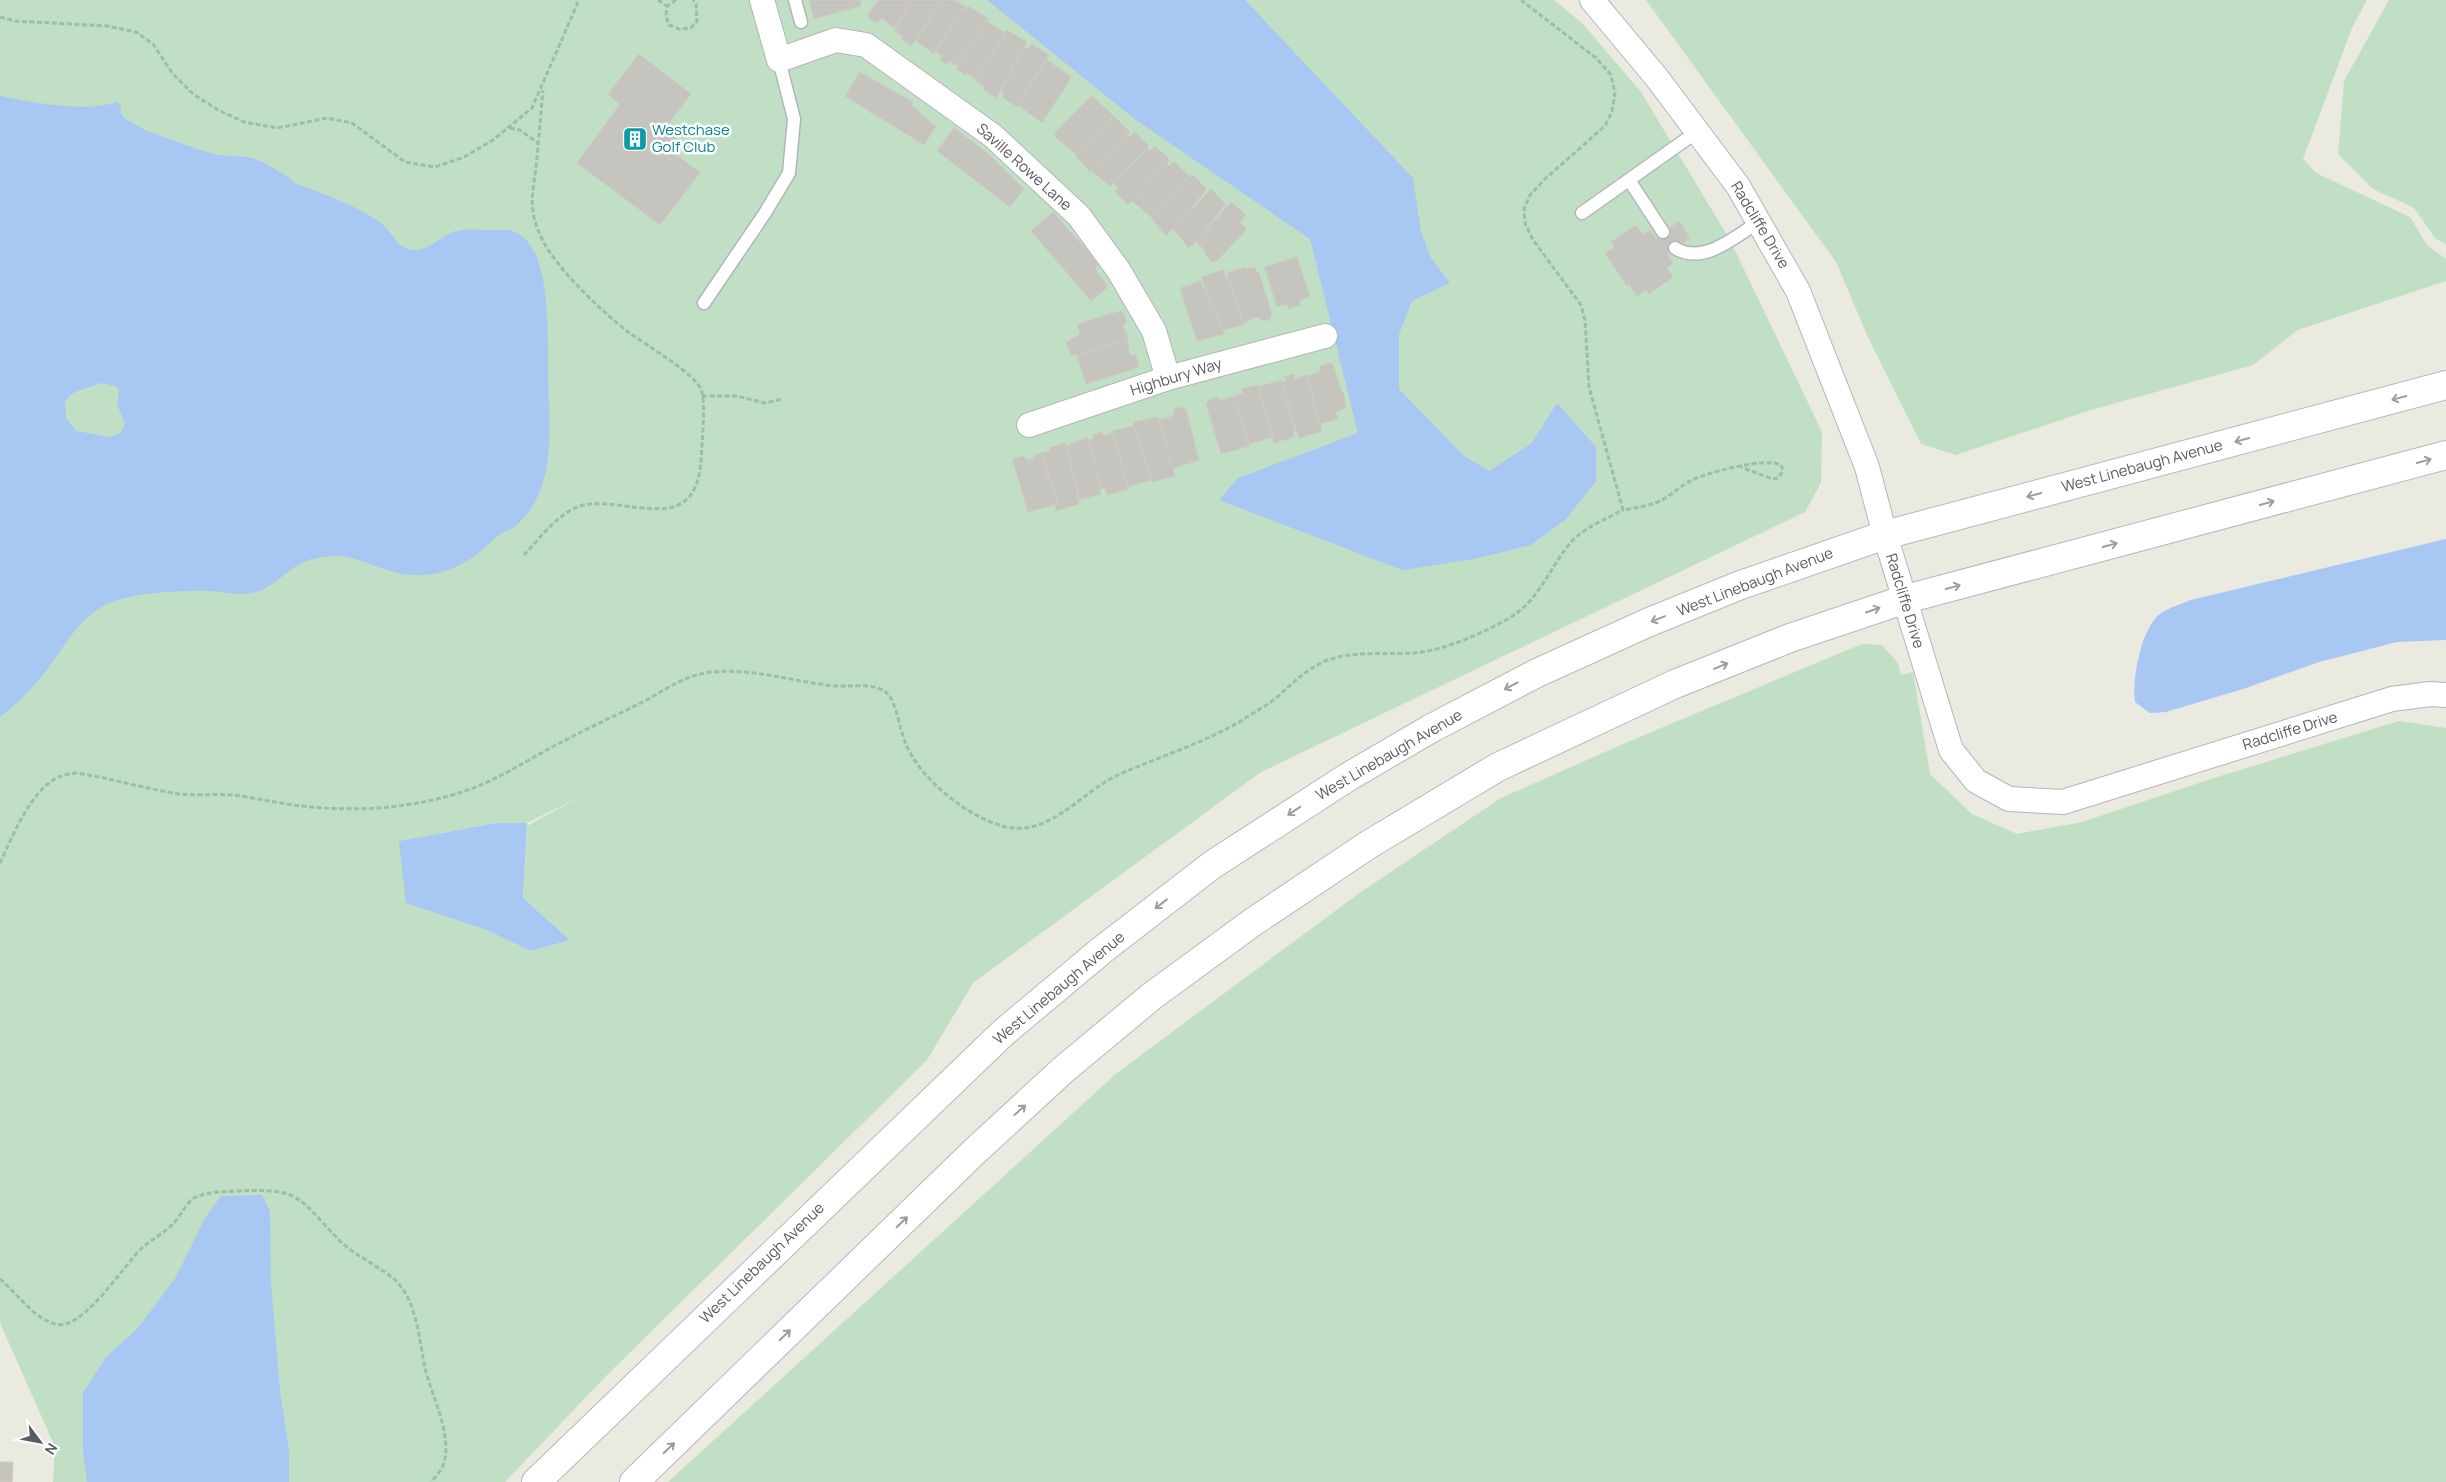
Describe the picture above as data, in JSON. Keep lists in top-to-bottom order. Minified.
{"streets":{"main road":["West Linebaugh Avenue"],"street":["Saville Rowe Lane","Radcliffe Drive","Highbury Way"]},"crossings":[["Saville Rowe Lane","Highbury Way"],["Radcliffe Drive","West Linebaugh Avenue"]],"places":{"building":["Westchase Golf Club"]},"north":"bottom right"}
